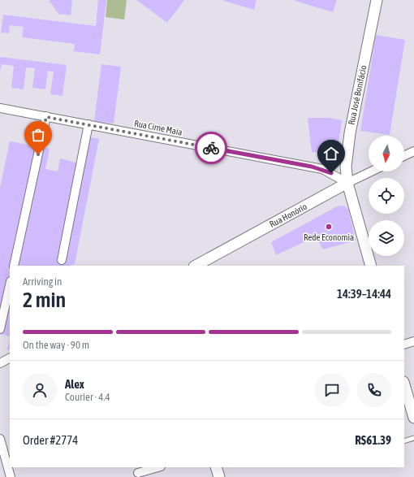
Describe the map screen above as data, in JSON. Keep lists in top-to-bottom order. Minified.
{"streets":{"street":["Rua José Bonifácio","Rua Cirne Maia","Rua Honório"]},"crossings":[["Rua José Bonifácio","Rua Cirne Maia"],["Rua José Bonifácio","Rua Honório"],["Rua Cirne Maia","Rua Honório"]],"places":["Rede Economia"],"north":"bottom","page":{"heading":["2 min","Arriving in","14:39–14:44"],"panel":["Alex","Courier · 4.4","Order #2774","R$61.39"],"bar":"On the way · 90 m"}}
